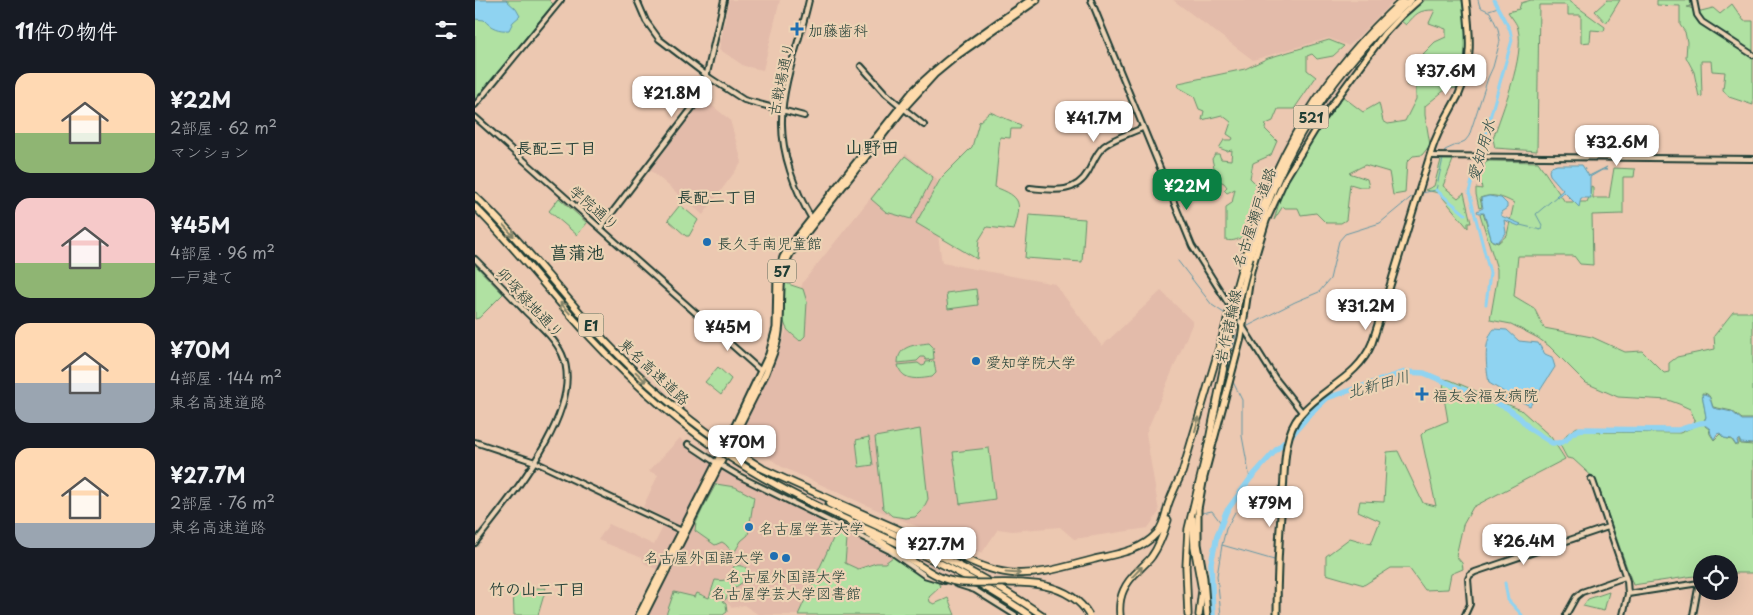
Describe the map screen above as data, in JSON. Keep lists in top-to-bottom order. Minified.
{"streets":{"highway":["521","名古屋瀬戸道路","E1","東名高速道路"],"main road":["57","岩作諸輪線"],"street":["古戦場通り","学院通り","卯塚緑地通り"]},"crossings":[["古戦場通り","57"],["学院通り","57"]],"districts":["山野田","長配三丁目","長配二丁目","菖蒲池","竹の山二丁目"],"water":["愛知用水","北新田川"],"places":{"health":["加藤歯科","福友会福友病院"],"other":["長久手南児童館","愛知学院大学","名古屋学芸大学","名古屋外国語大学","名古屋外国語大学 名古屋学芸大学図書館"]},"page":{"heading":"11件の物件","price":["¥37.6M","¥21.8M","¥41.7M","¥32.6M","¥22M","¥31.2M","¥45M","¥70M","¥79M","¥26.4M","¥27.7M"],"list":[{"name":"¥22M","note":"2部屋 · 62 m² · マンション"},{"name":"¥45M","note":"4部屋 · 96 m² · 一戸建て"},{"name":"¥70M","note":"4部屋 · 144 m² · 東名高速道路"},{"name":"¥27.7M","note":"2部屋 · 76 m² · 東名高速道路"}]}}
